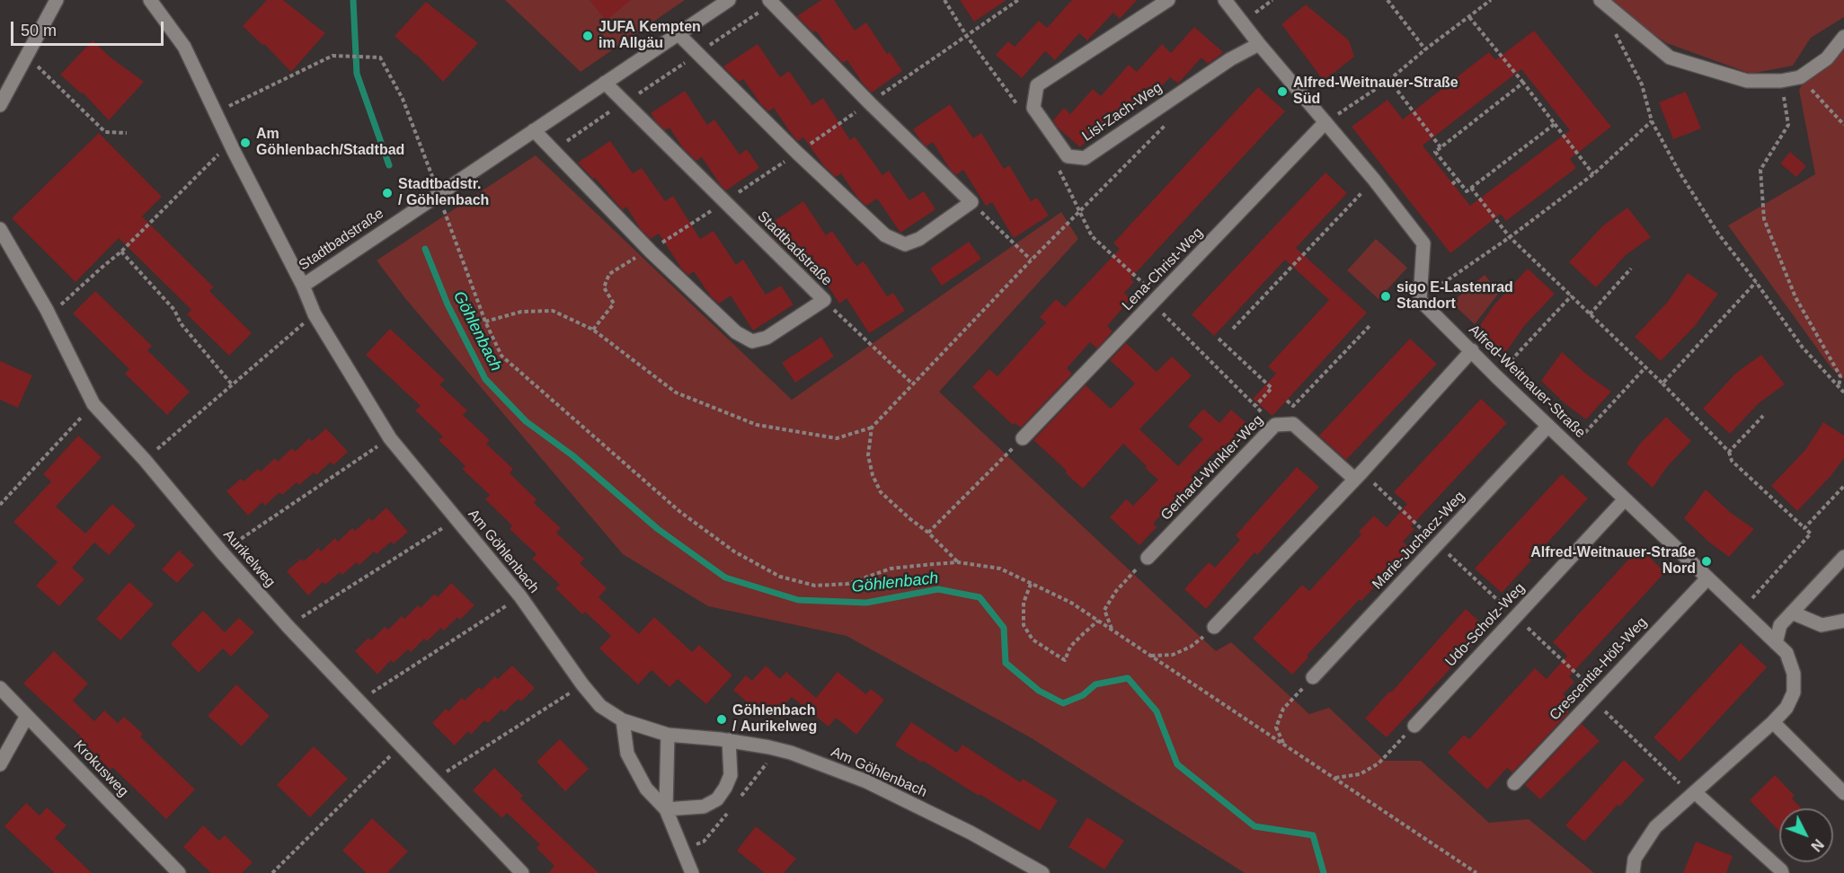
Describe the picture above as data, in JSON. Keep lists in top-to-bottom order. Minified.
{"streets":{"street":["Lisl-Zach-Weg","Stadtbadstraße","Lena-Christ-Weg","Alfred-Weitnauer-Straße","Gerhard-Winkler-Weg","Marie-Juchacz-Weg","Am Göhlenbach","Aurikelweg","Udo-Scholz-Weg","Crescentia-Höß-Weg","Krokusweg"]},"crossings":[["Stadtbadstraße","Am Göhlenbach"],["Alfred-Weitnauer-Straße","Marie-Juchacz-Weg"],["Alfred-Weitnauer-Straße","Udo-Scholz-Weg"],["Alfred-Weitnauer-Straße","Crescentia-Höß-Weg"]],"water":["Göhlenbach"],"places":["JUFA Kempten im Allgäu","Alfred-Weitnauer-Straße Süd","Am Göhlenbach/Stadtbad","Stadtbadstr. / Göhlenbach","sigo E-Lastenrad Standort","Alfred-Weitnauer-Straße Nord","Göhlenbach / Aurikelweg"],"scale_bar":"50 m","north":"bottom right"}
